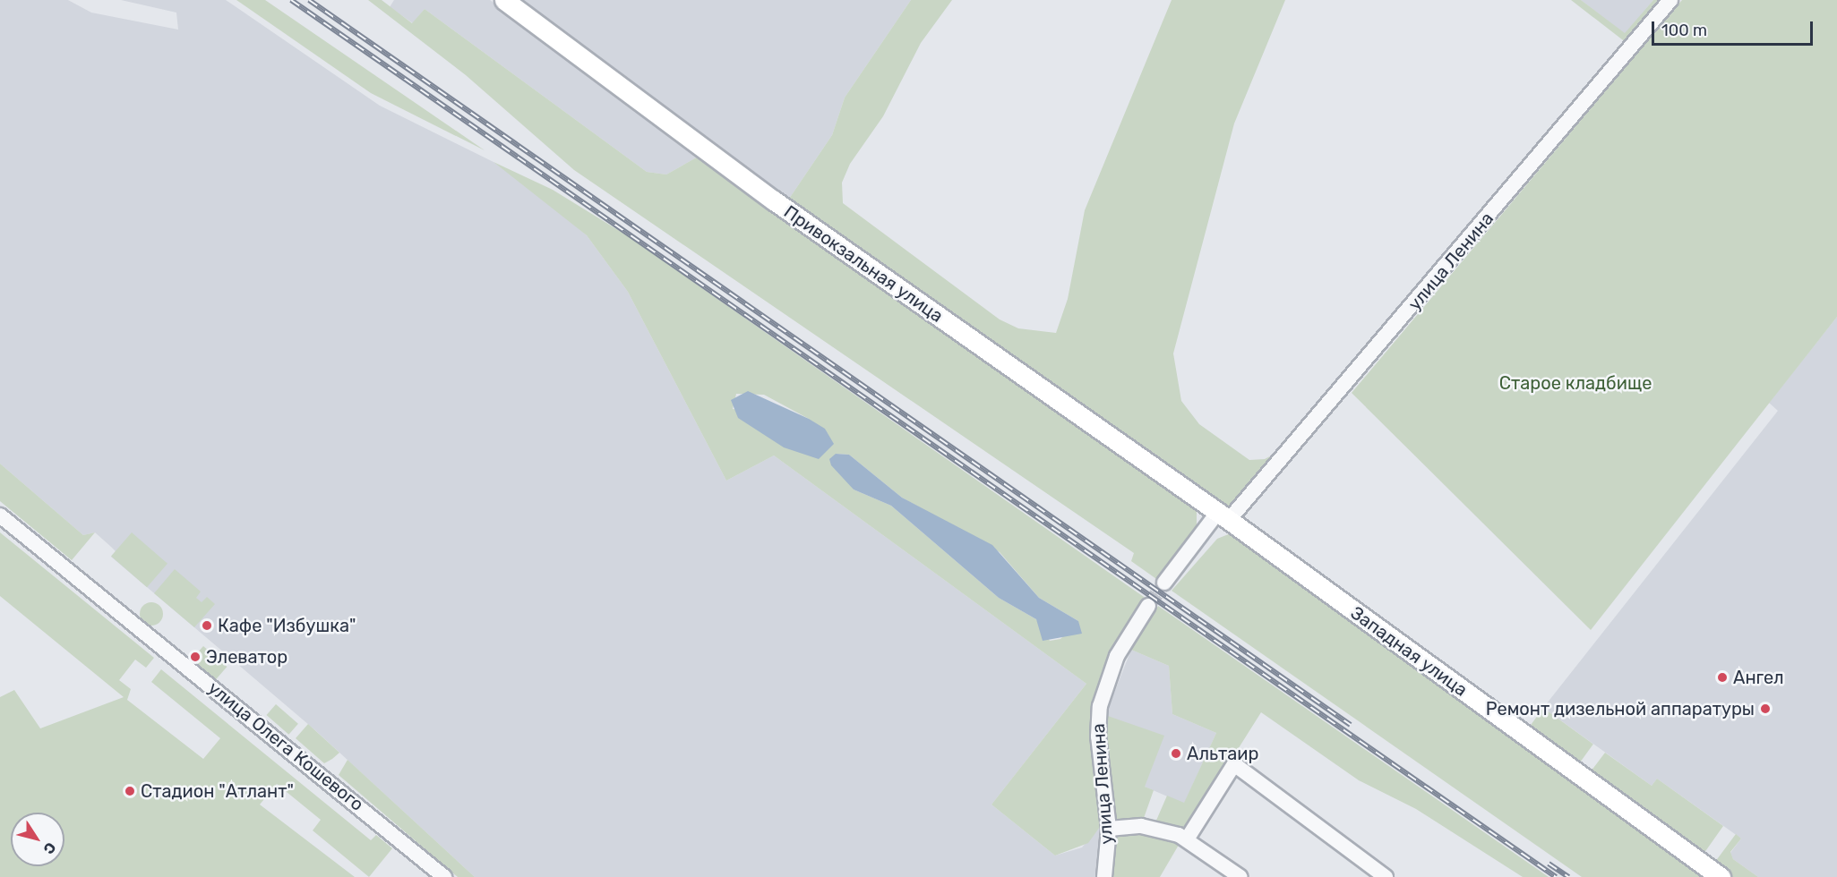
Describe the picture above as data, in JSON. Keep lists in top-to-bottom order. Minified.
{"streets":{"main road":["Привокзальная улица","Западная улица"],"street":["улица Ленина","улица Олега Кошевого"]},"crossings":[["улица Ленина","Привокзальная улица"],["улица Ленина","Западная улица"],["Привокзальная улица","Западная улица"]],"parks":["Старое кладбище"],"places":["Кафе \"Избушка\"","Элеватор","Ангел","Ремонт дизельной аппаратуры","Альтаир","Стадион \"Атлант\""],"scale_bar":"100 m","north":"bottom right"}
